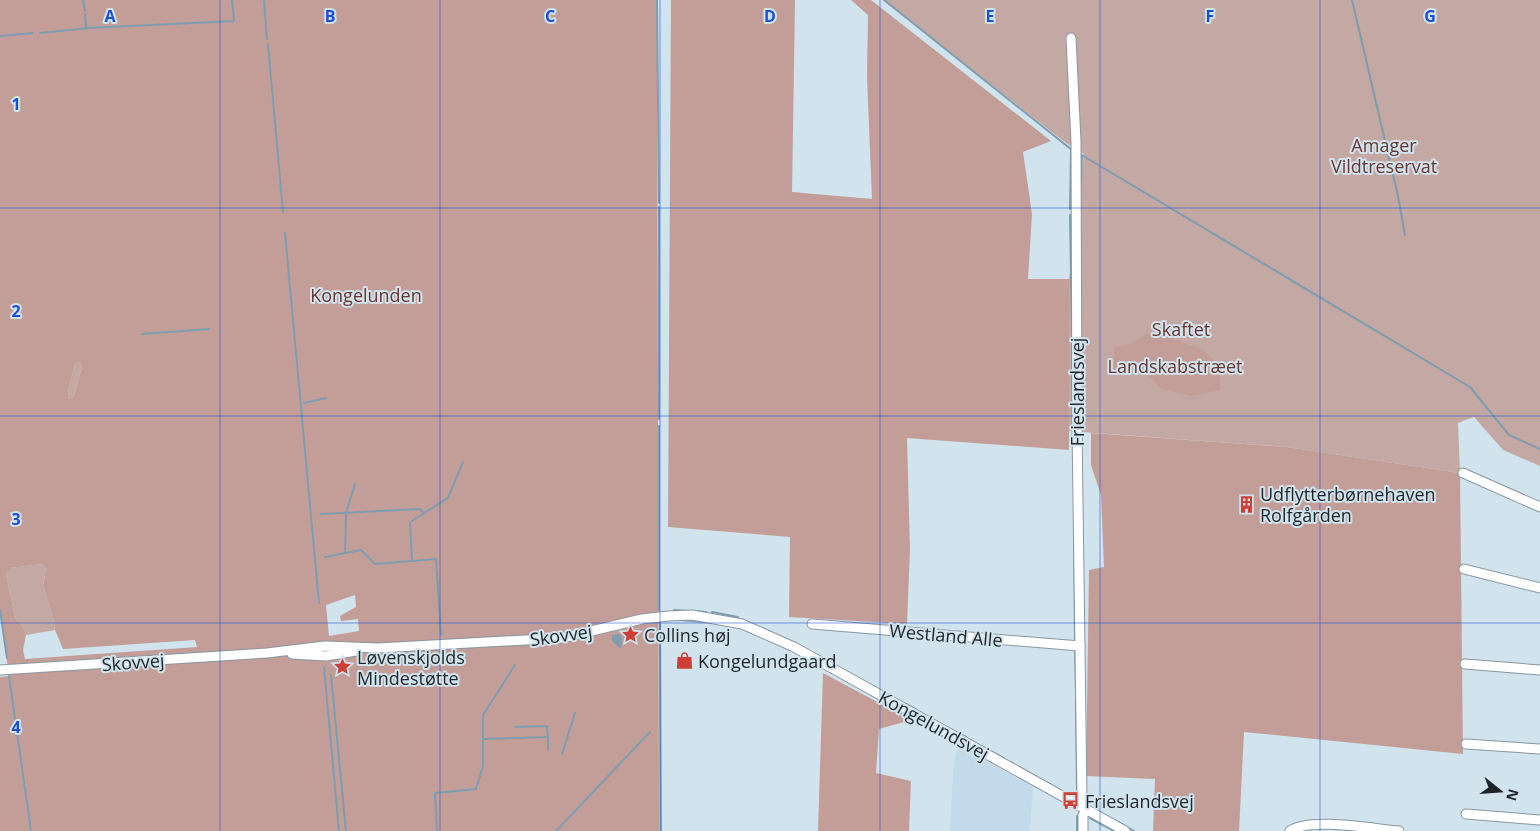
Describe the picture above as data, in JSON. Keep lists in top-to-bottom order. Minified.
{"streets":{"street":["Frieslandsvej","Skovvej","Westland Alle","Kongelundsvej"]},"crossings":[["Frieslandsvej","Westland Alle"],["Frieslandsvej","Kongelundsvej"],["Skovvej","Kongelundsvej"]],"parks":["Amager Vildtreservat","Kongelunden","Skaftet","Landskabstræet"],"places":{"building":["Udflytterbørnehaven Rolfgården"],"place":["Collins høj","Løvenskjolds Mindestøtte"],"shop":["Kongelundgaard"],"bus stop":["Frieslandsvej"]},"north":"right","grid":{"columns":["A","B","C","D","E","F","G"],"rows":["1","2","3","4"]}}
